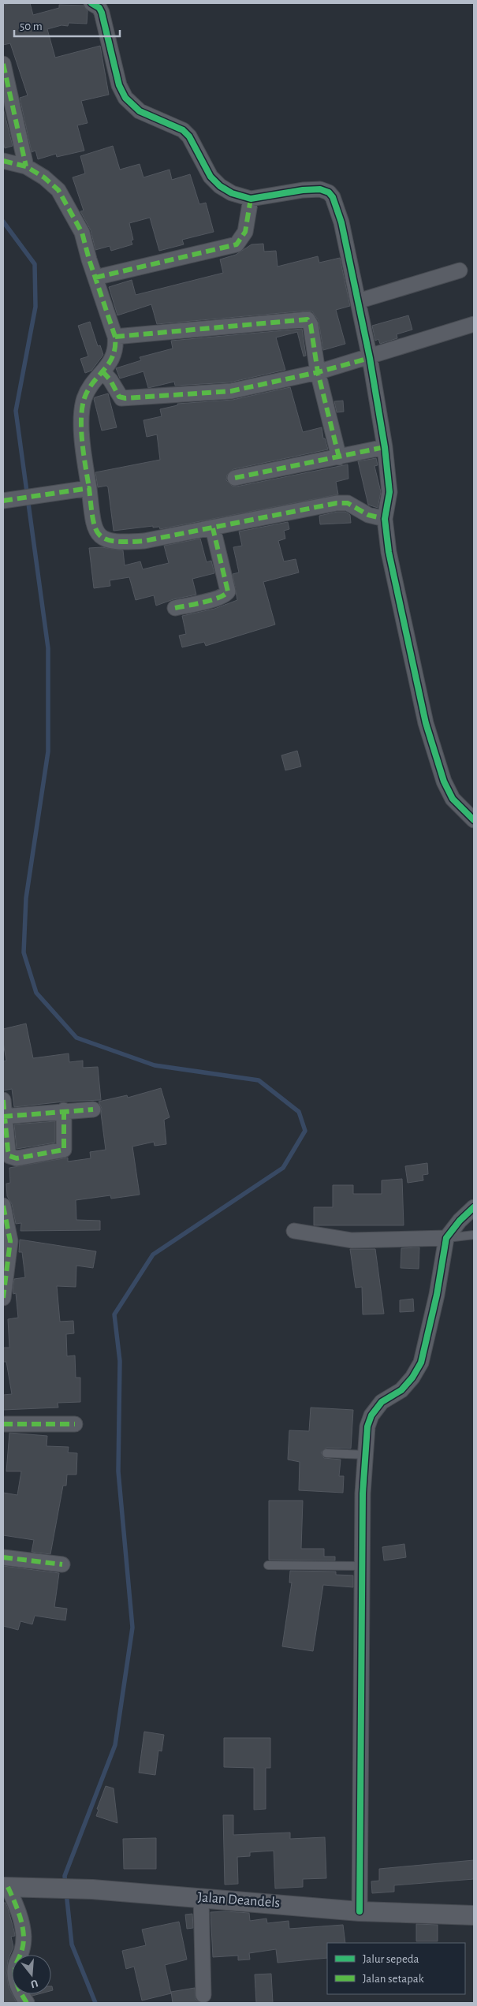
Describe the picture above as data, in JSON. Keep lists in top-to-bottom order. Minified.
{"streets":{"street":["Jalan Deandels"]},"legend":["Jalur sepeda","Jalan setapak"],"scale_bar":"50 m","north":"bottom"}
